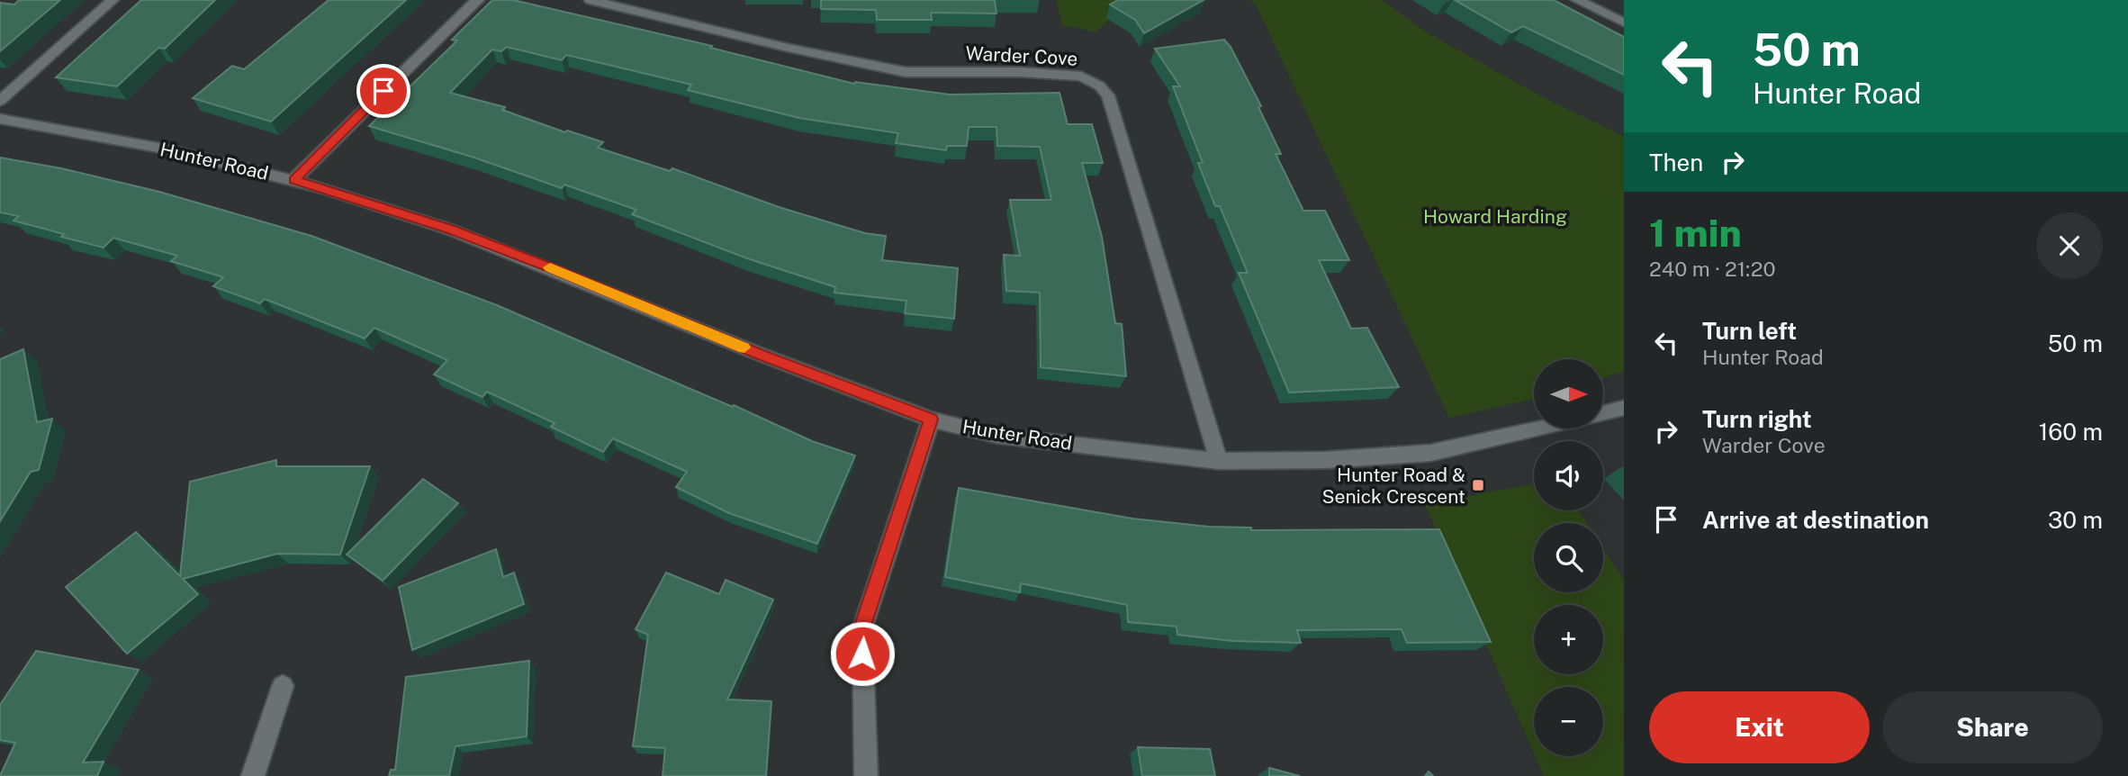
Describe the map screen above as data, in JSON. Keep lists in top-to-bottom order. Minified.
{"streets":{"street":["Warder Cove","Hunter Road"]},"crossings":[["Warder Cove","Hunter Road"]],"parks":["Howard Harding"],"places":{"transit":["Hunter Road & Senick Crescent"]},"north":"right","page":{"turn":["50 m","Hunter Road"],"then":"Then","heading":["1 min","240 m · 21:20"],"list":[{"name":"Turn left","note":"Hunter Road","value":"50 m"},{"name":"Turn right","note":"Warder Cove","value":"160 m"},{"name":"Arrive at destination","value":"30 m"}],"map_buttons":["+","−"],"buttons":["Exit","Share"]}}
